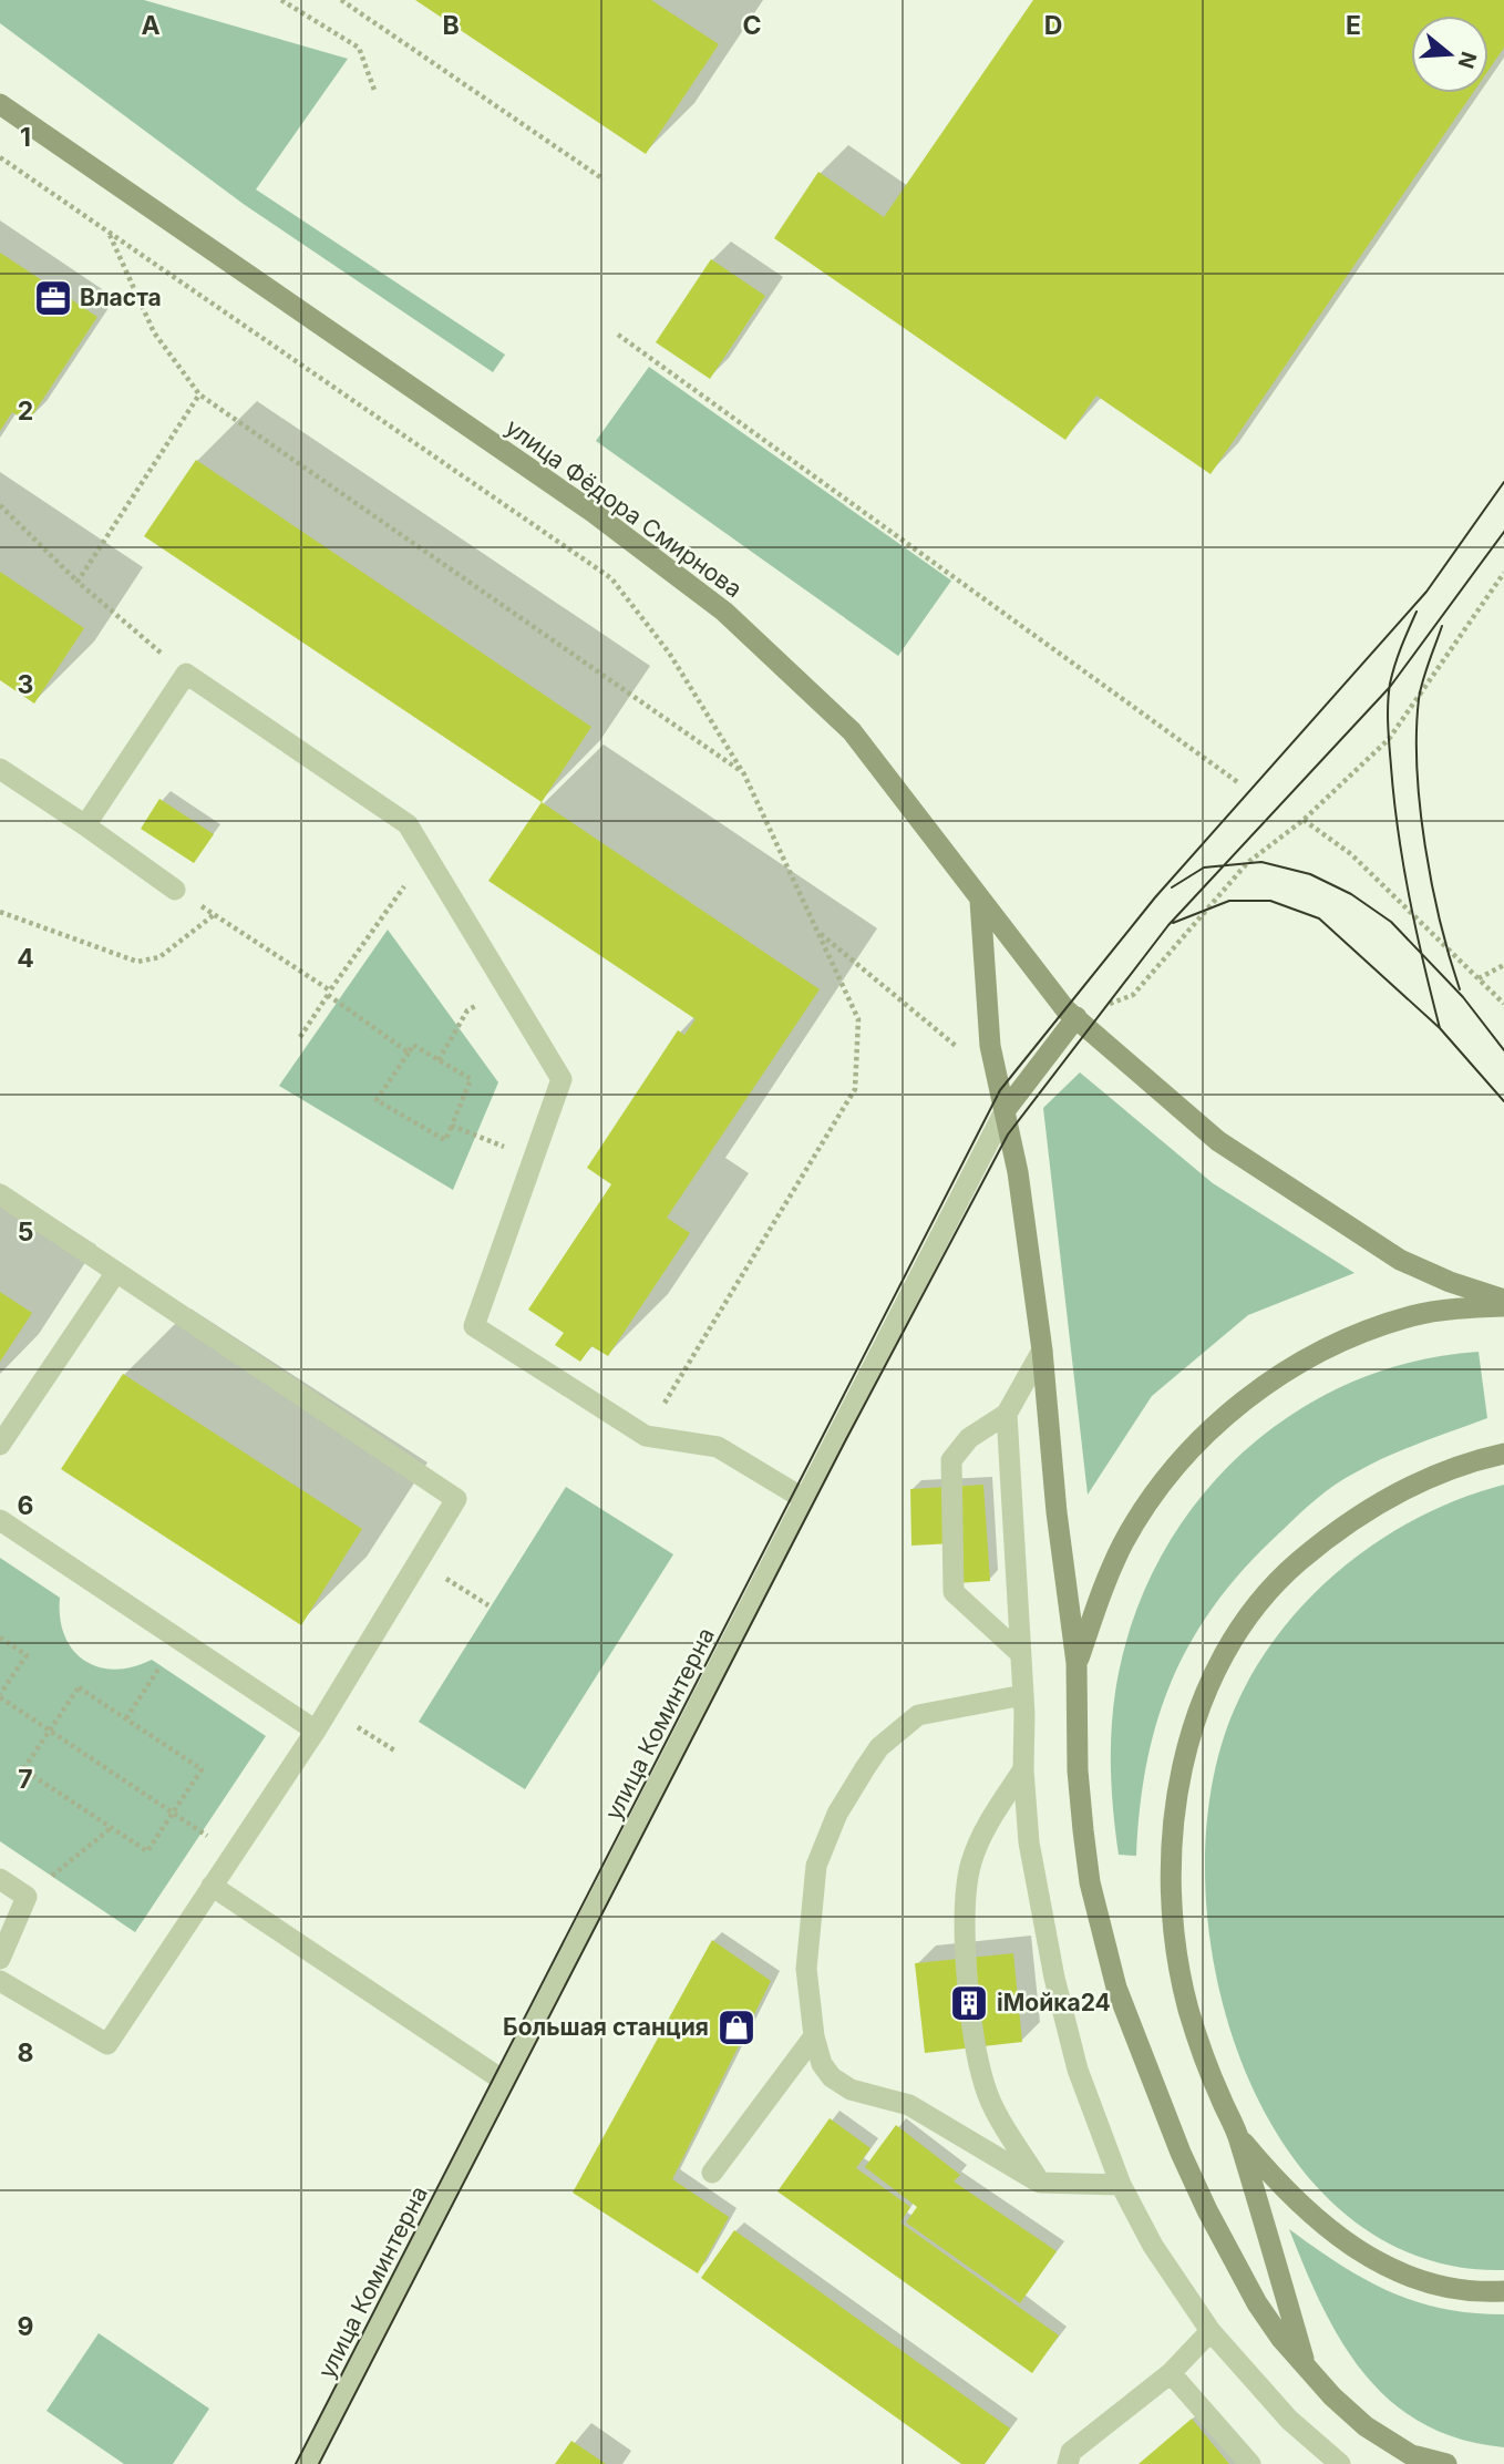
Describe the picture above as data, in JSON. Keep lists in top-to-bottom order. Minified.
{"streets":{"main road":["улица Фёдора Смирнова","улица Коминтерна"]},"crossings":[["улица Фёдора Смирнова","улица Коминтерна"]],"places":{"office":["Власта"],"building":["iМойка24"],"shop":["Большая станция"]},"north":"right","grid":{"columns":["A","B","C","D","E"],"rows":["1","2","3","4","5","6","7","8","9"]}}
